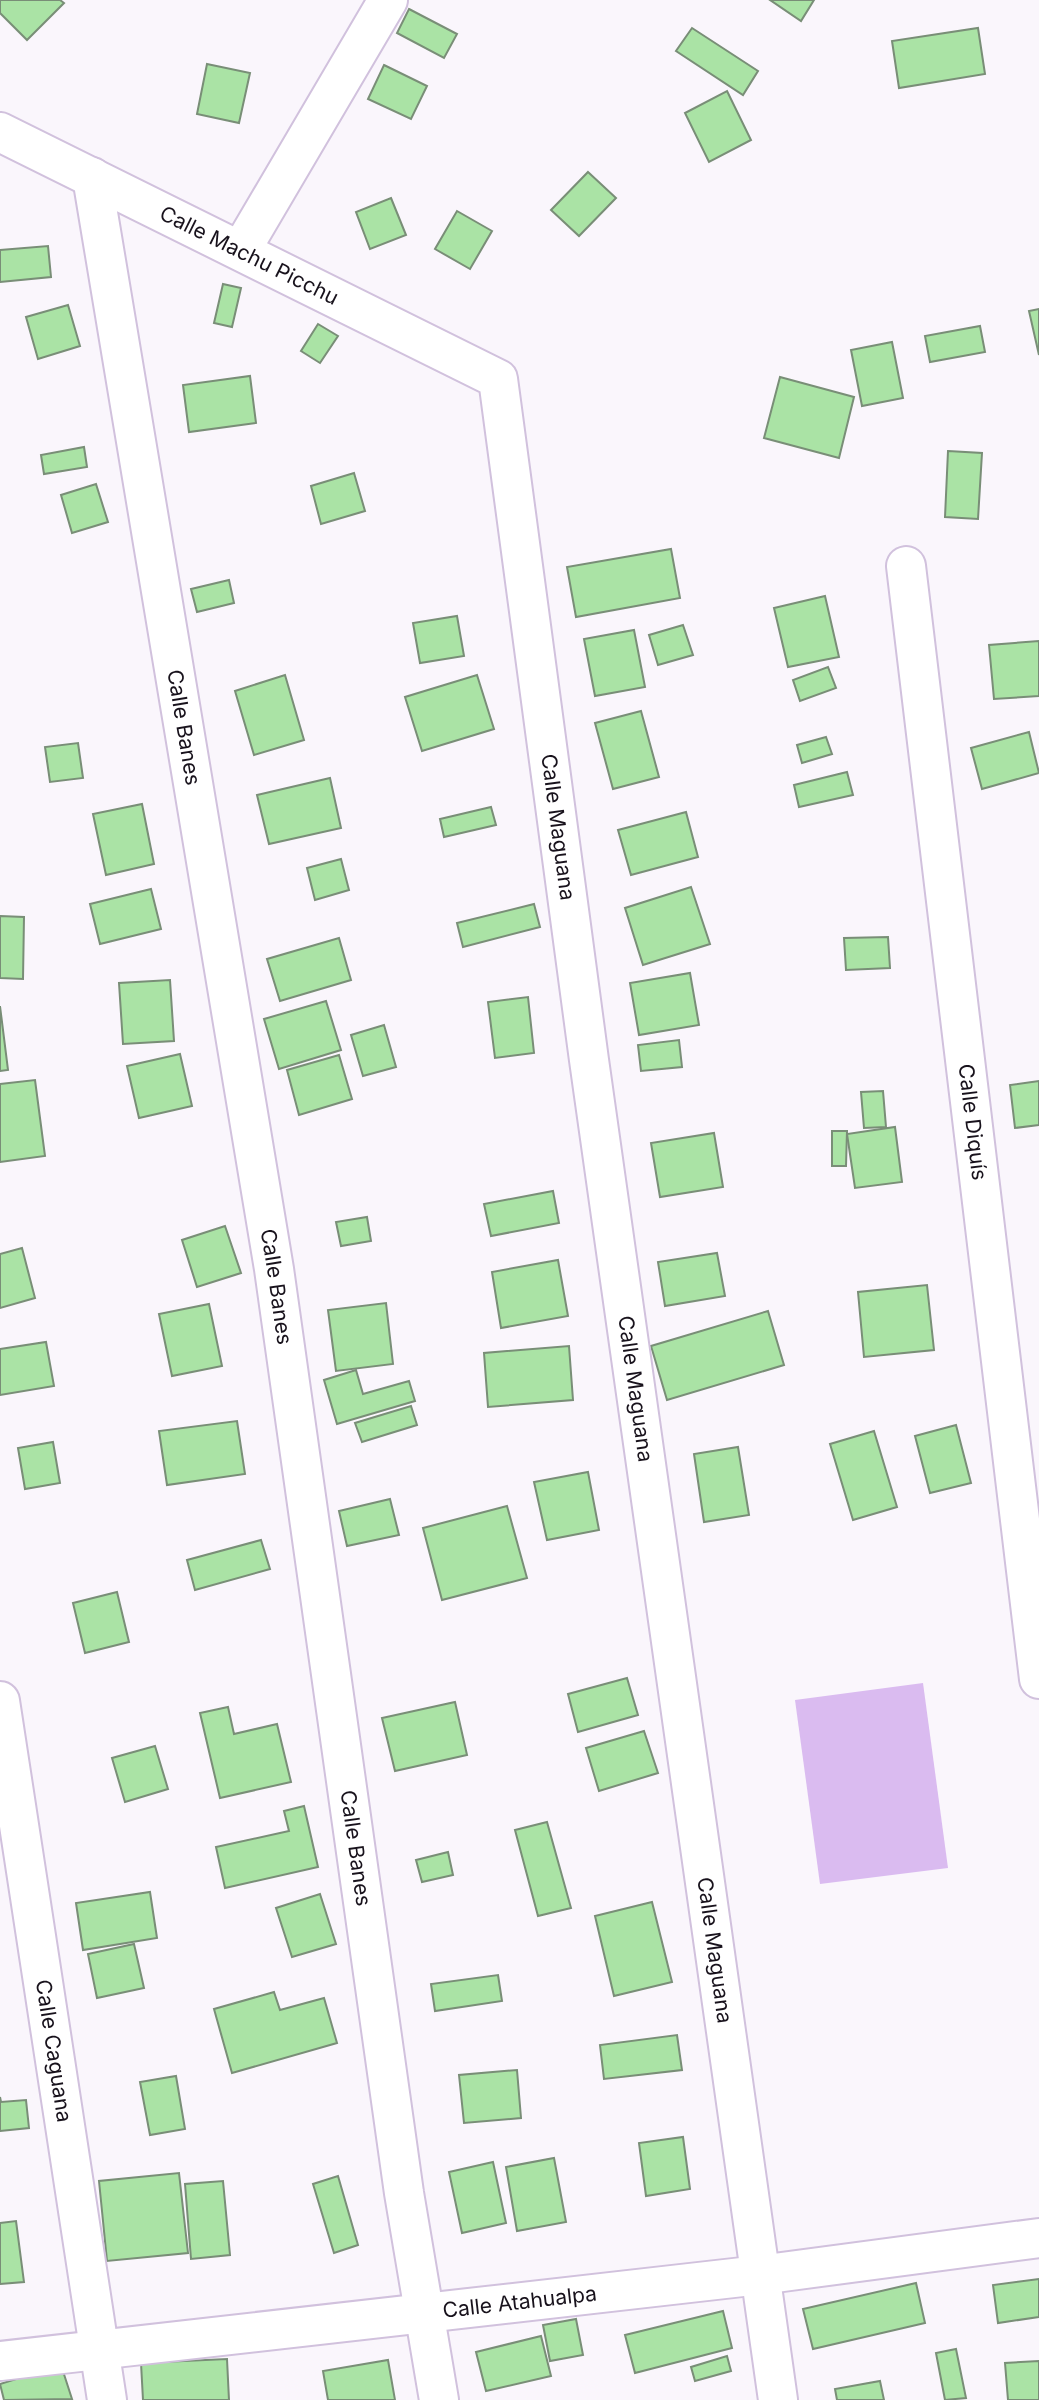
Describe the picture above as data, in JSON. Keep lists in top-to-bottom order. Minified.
{"streets":{"street":["Calle Machu Picchu","Calle Banes","Calle Maguana","Calle Diquís","Calle Caguana","Calle Atahualpa"]},"crossings":[["Calle Machu Picchu","Calle Banes"],["Calle Machu Picchu","Calle Maguana"],["Calle Banes","Calle Atahualpa"],["Calle Maguana","Calle Atahualpa"],["Calle Caguana","Calle Atahualpa"]]}
